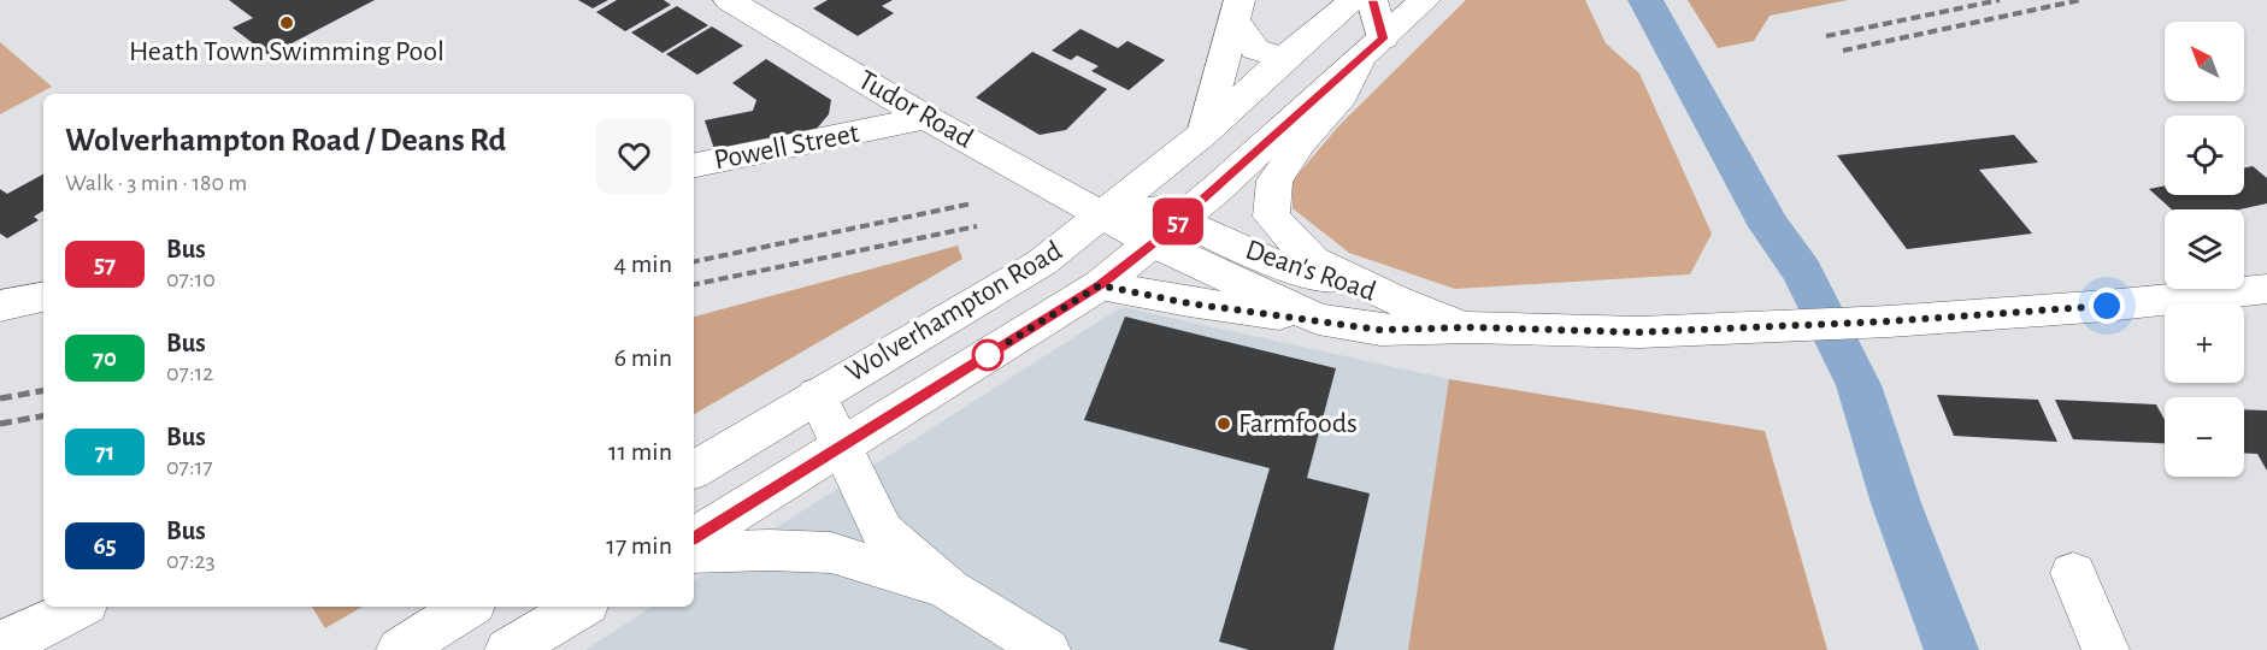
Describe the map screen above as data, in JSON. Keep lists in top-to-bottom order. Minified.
{"streets":{"street":["Tudor Road","Powell Street","Dean's Road","Wolverhampton Road"]},"crossings":[["Tudor Road","Powell Street"],["Tudor Road","Dean's Road"],["Tudor Road","Wolverhampton Road"],["Dean's Road","Wolverhampton Road"]],"places":["Heath Town Swimming Pool","Farmfoods"],"lines":["bus line 57"],"north":"top left","page":{"on_map":"57","map_buttons":["+","−"],"heading":["Wolverhampton Road / Deans Rd","Walk · 3 min · 180 m"],"list":[{"mark":"57","name":"Bus","note":"07:10","value":"4 min"},{"mark":"70","name":"Bus","note":"07:12","value":"6 min"},{"mark":"71","name":"Bus","note":"07:17","value":"11 min"},{"mark":"65","name":"Bus","note":"07:23","value":"17 min"}]}}
